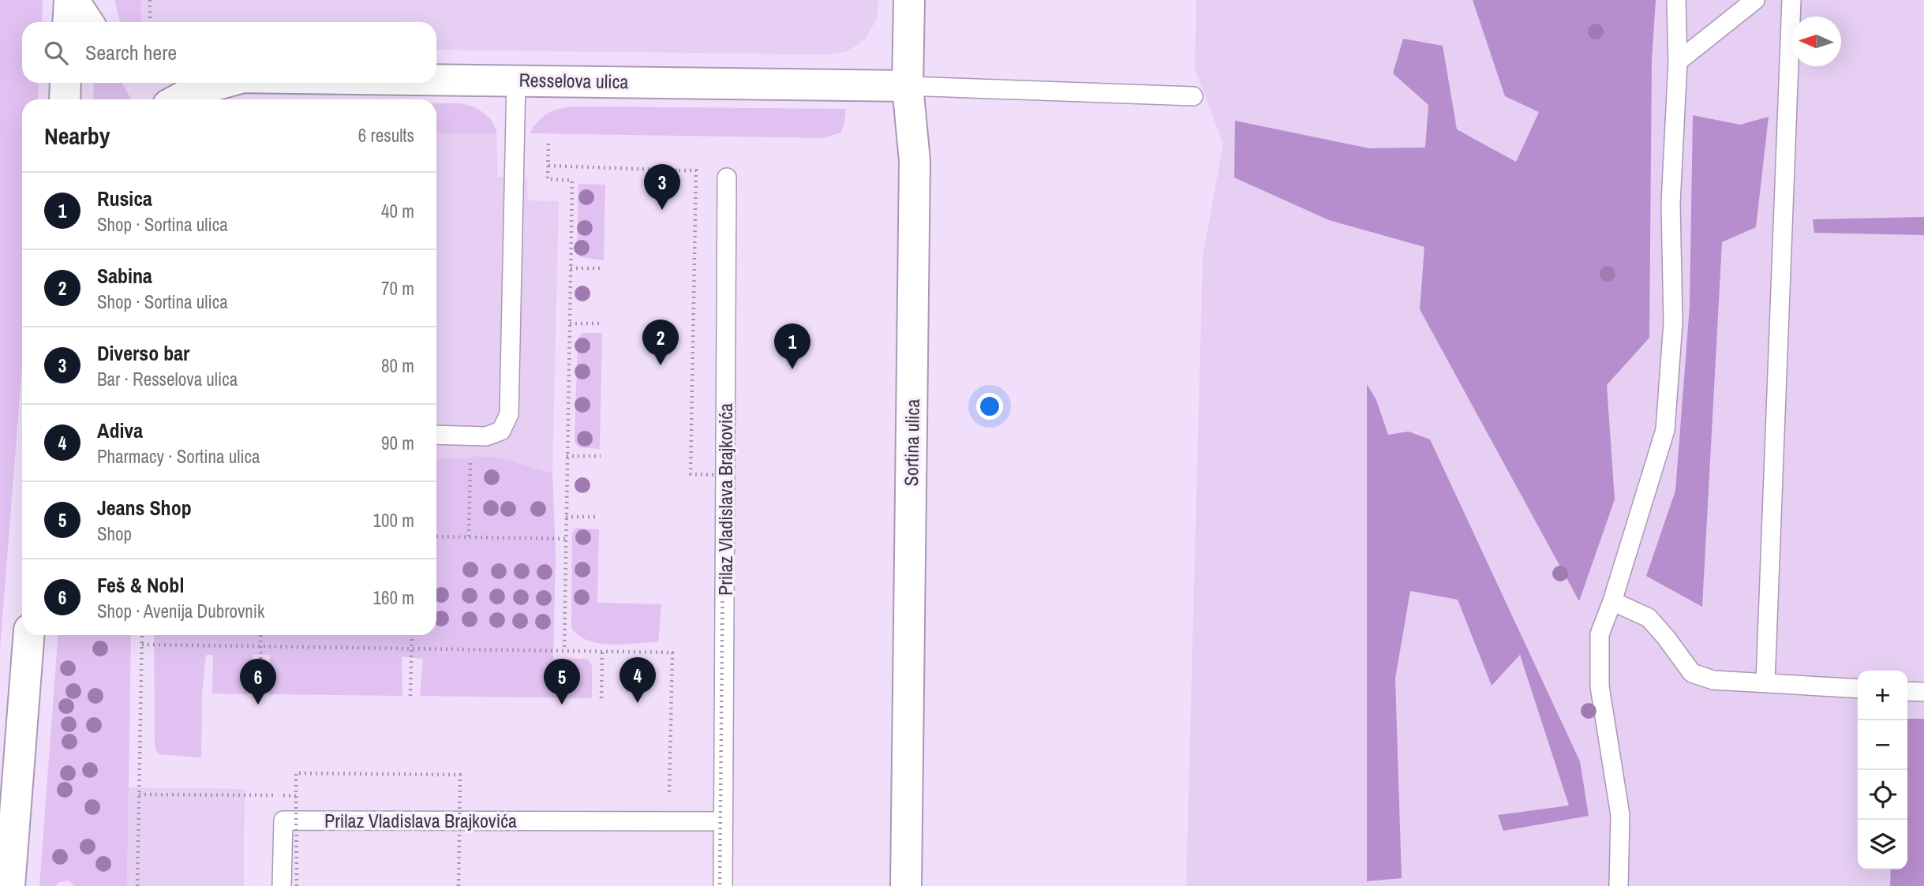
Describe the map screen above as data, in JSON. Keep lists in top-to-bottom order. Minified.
{"streets":{"street":["Resselova ulica","Sortina ulica"],"lane":["Prilaz Vladislava Brajkovića"]},"crossings":[["Resselova ulica","Sortina ulica"]],"north":"left","page":{"search":"Search here","heading":["Nearby","6 results"],"pins":["3","2","1","4","5","6"],"list":[{"mark":"1","name":"Rusica","note":"Shop · Sortina ulica","value":"40 m"},{"mark":"2","name":"Sabina","note":"Shop · Sortina ulica","value":"70 m"},{"mark":"3","name":"Diverso bar","note":"Bar · Resselova ulica","value":"80 m"},{"mark":"4","name":"Adiva","note":"Pharmacy · Sortina ulica","value":"90 m"},{"mark":"5","name":"Jeans Shop","note":"Shop","value":"100 m"},{"mark":"6","name":"Feš & Nobl","note":"Shop · Avenija Dubrovnik","value":"160 m"}],"map_buttons":["+","−"]}}
